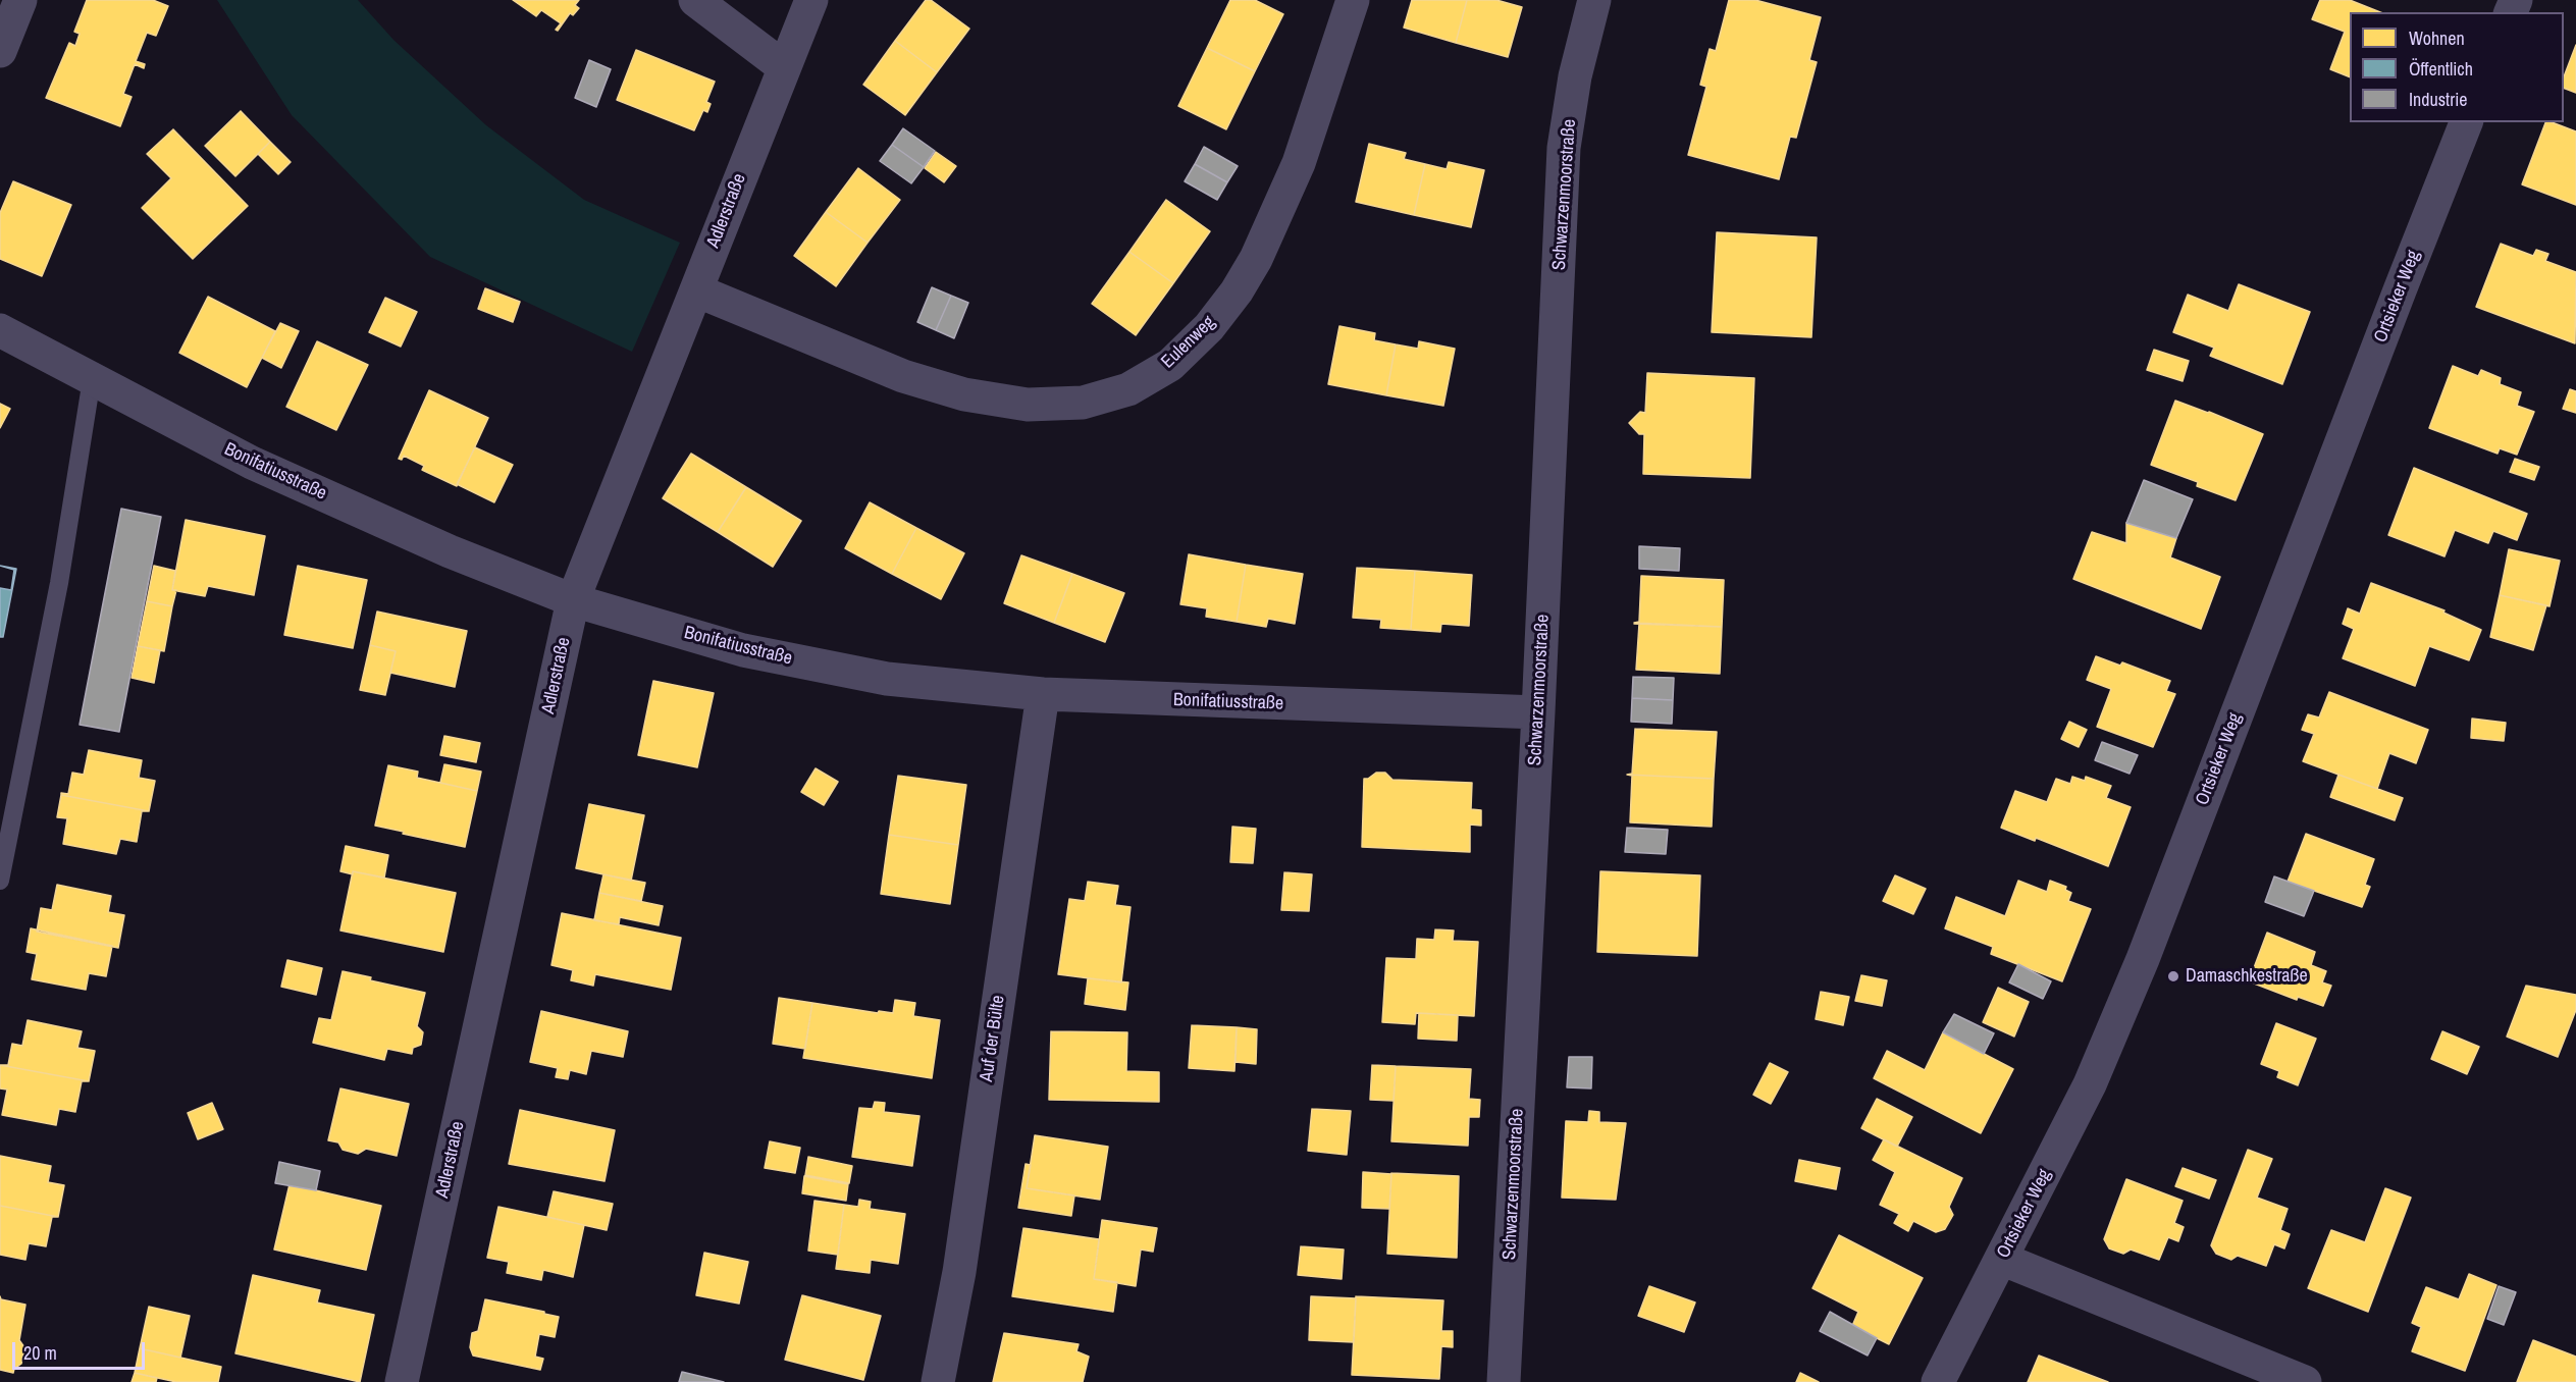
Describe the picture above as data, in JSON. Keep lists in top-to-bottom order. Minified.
{"streets":{"street":["Schwarzenmoorstraße","Adlerstraße","Ortsieker Weg","Eulenweg","Bonifatiusstraße","Auf der Bülte"]},"crossings":[["Schwarzenmoorstraße","Bonifatiusstraße"],["Adlerstraße","Eulenweg"],["Adlerstraße","Bonifatiusstraße"],["Bonifatiusstraße","Auf der Bülte"]],"places":["Damaschkestraße"],"legend":["Wohnen","Öffentlich","Industrie"],"scale_bar":"20 m"}
